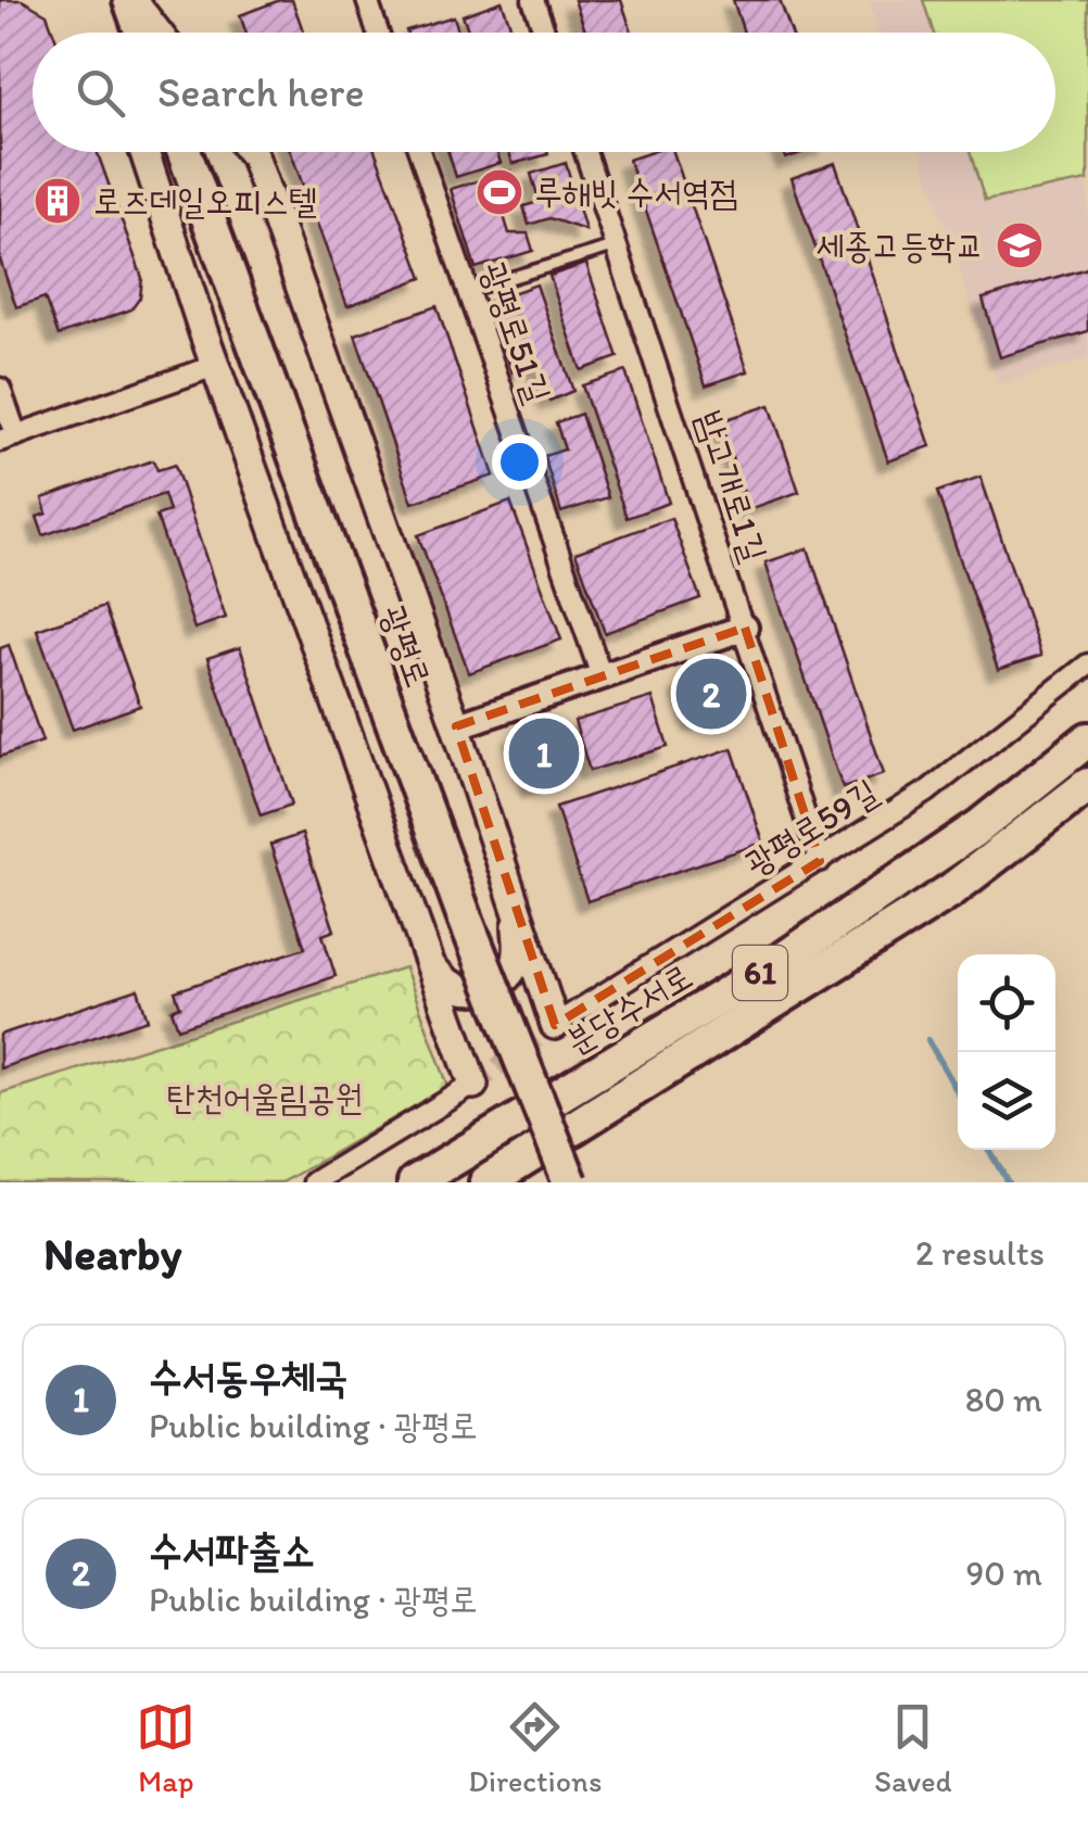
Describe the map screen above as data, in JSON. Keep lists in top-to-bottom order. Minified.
{"streets":{"main road":["광평로","61","분당수서로"],"street":["광평로51길","밤고개로1길","광평로59길"]},"crossings":[["광평로51길","광평로"],["밤고개로1길","광평로"],["밤고개로1길","광평로59길"]],"parks":["탄천어울림공원"],"places":{"sports":["루해빗 수서역점"],"building":["로즈데일오피스텔"],"school or university":["세종고등학교"]},"page":{"search":"Search here","pins":["2","1"],"heading":["Nearby","2 results"],"list":[{"mark":"1","name":"수서동우체국","note":"Public building · 광평로","value":"80 m"},{"mark":"2","name":"수서파출소","note":"Public building · 광평로","value":"90 m"}],"nav":["Map","Directions","Saved"]}}
